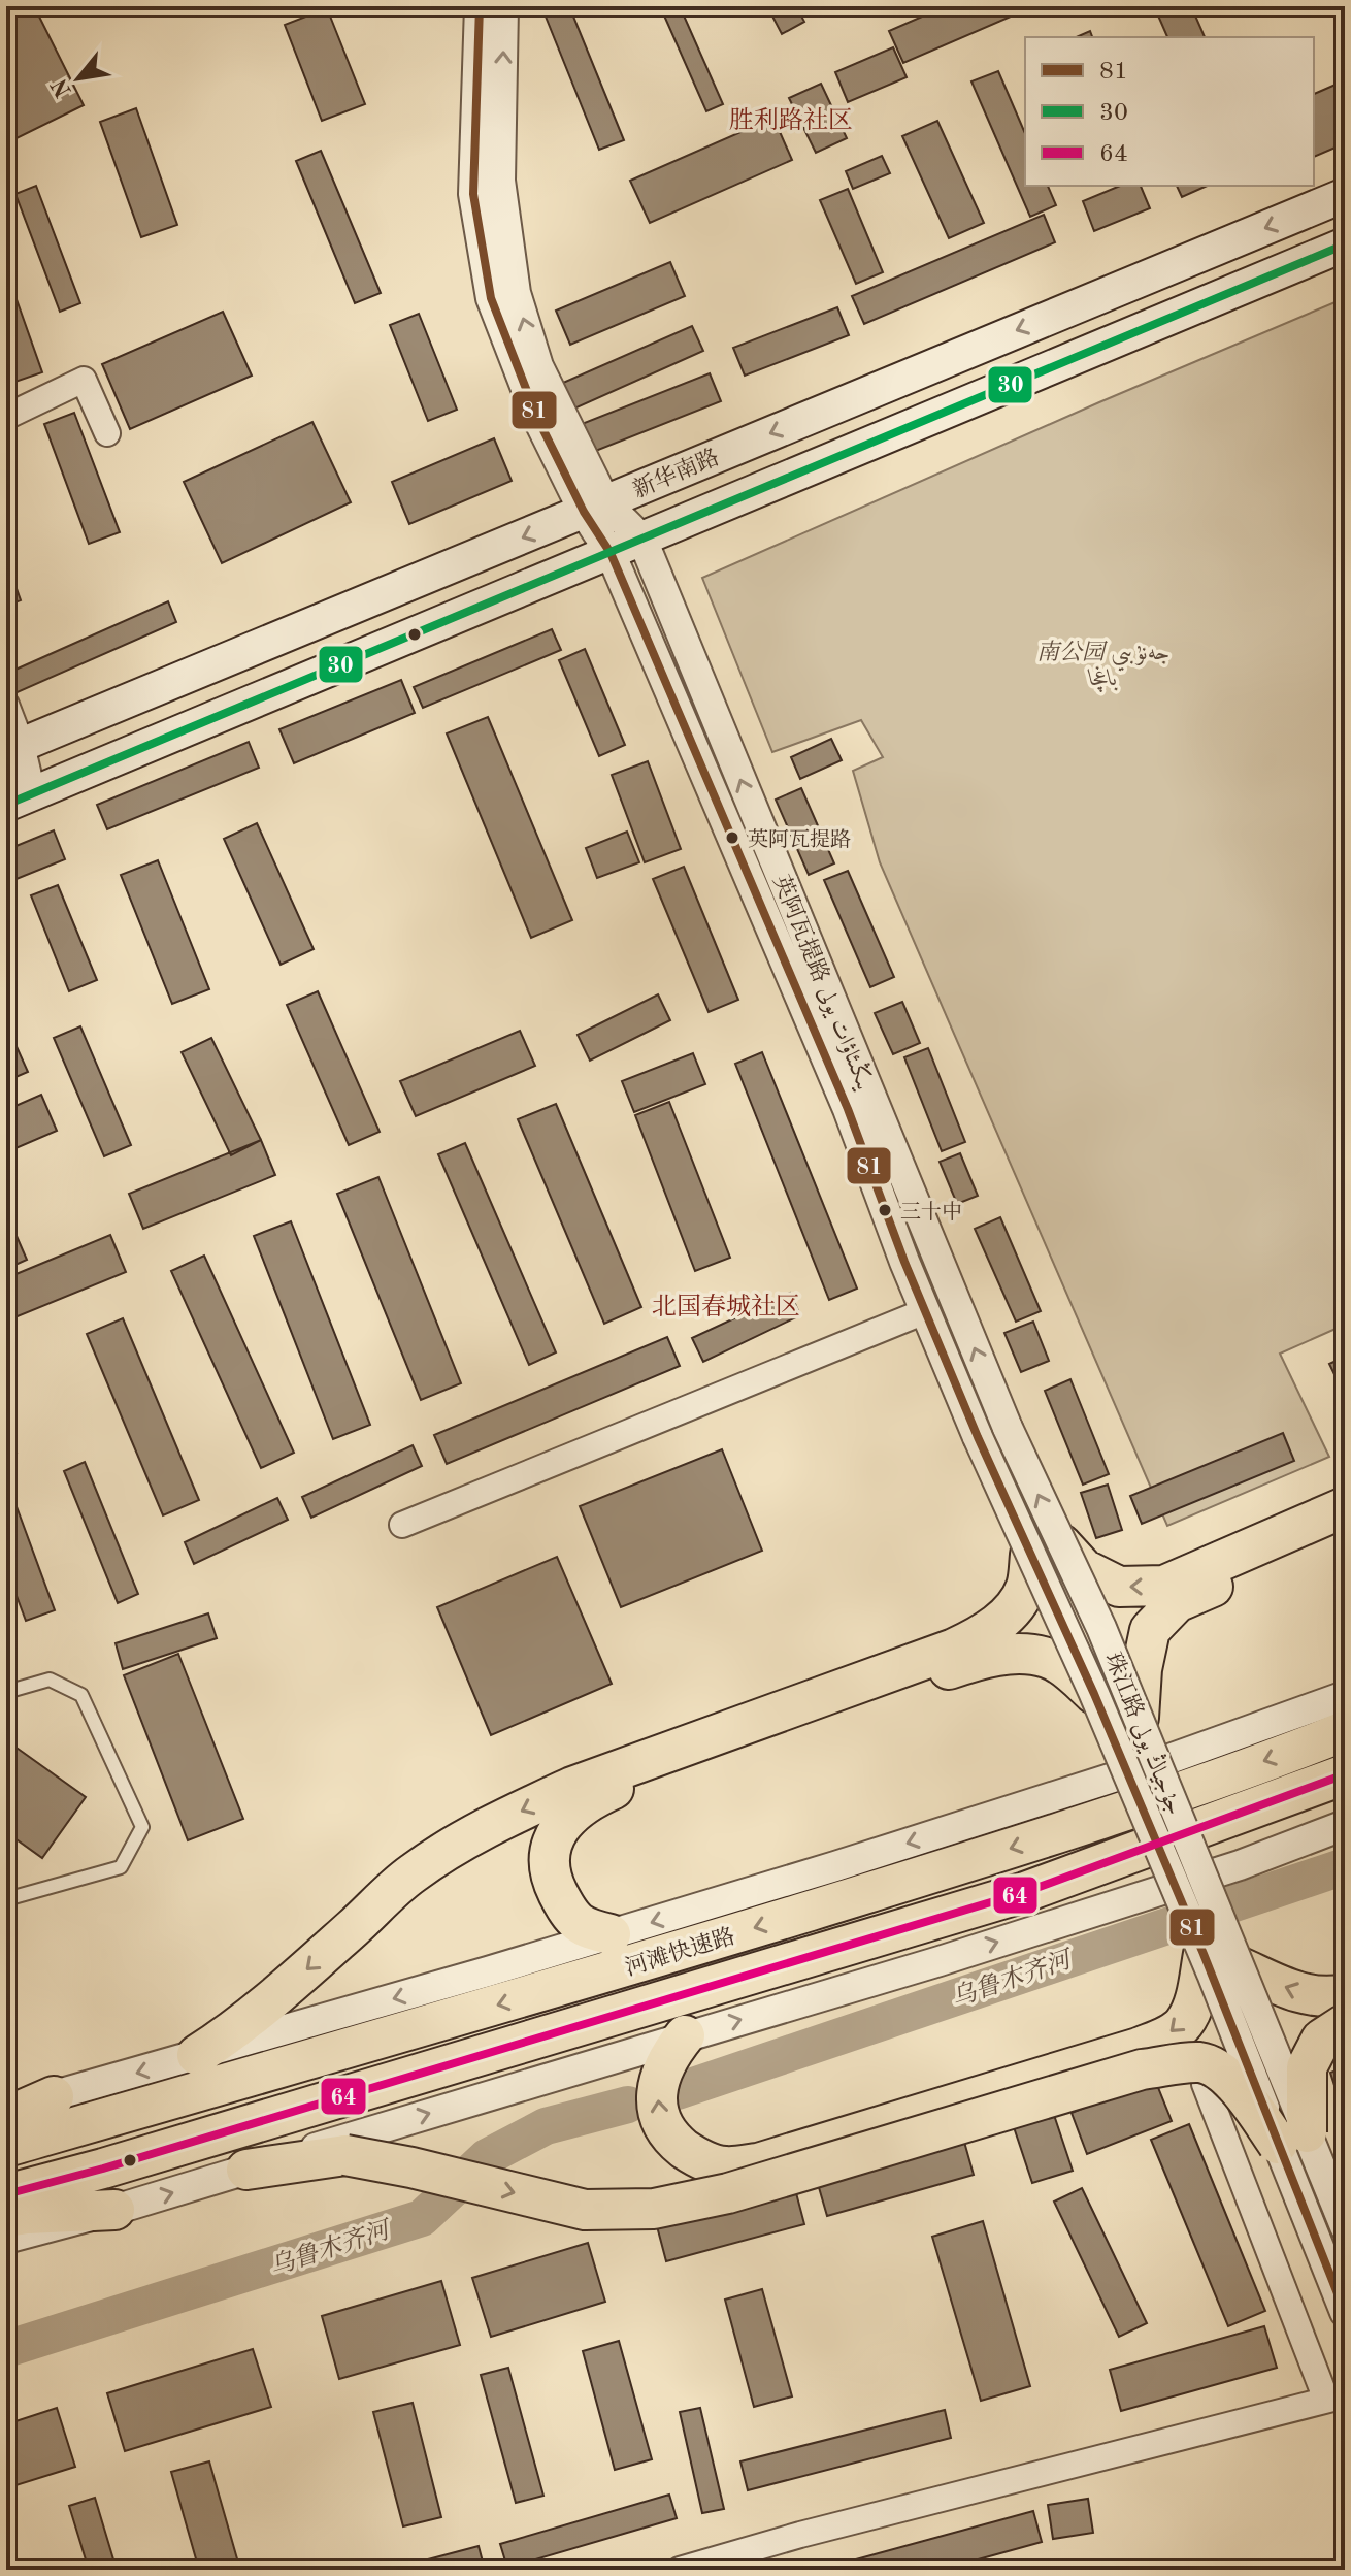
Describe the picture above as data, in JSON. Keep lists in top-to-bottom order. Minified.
{"streets":{"highway":["河滩快速路"],"main road":["新华南路"],"street":["英阿瓦提路 يىڭىئاۋات يولى","珠江路 جۇجياڭ يولى"]},"crossings":[["新华南路","英阿瓦提路 يىڭىئاۋات يولى"],["英阿瓦提路 يىڭىئاۋات يولى","珠江路 جۇجياڭ يولى"]],"districts":["胜利路社区","北国春城社区"],"water":["乌鲁木齐河"],"parks":["南公园 جەنۇبىي باغچا"],"places":["英阿瓦提路","三十中"],"lines":["transit line 81","transit line 30","transit line 64"],"legend":["81","30","64"],"north":"bottom left"}
